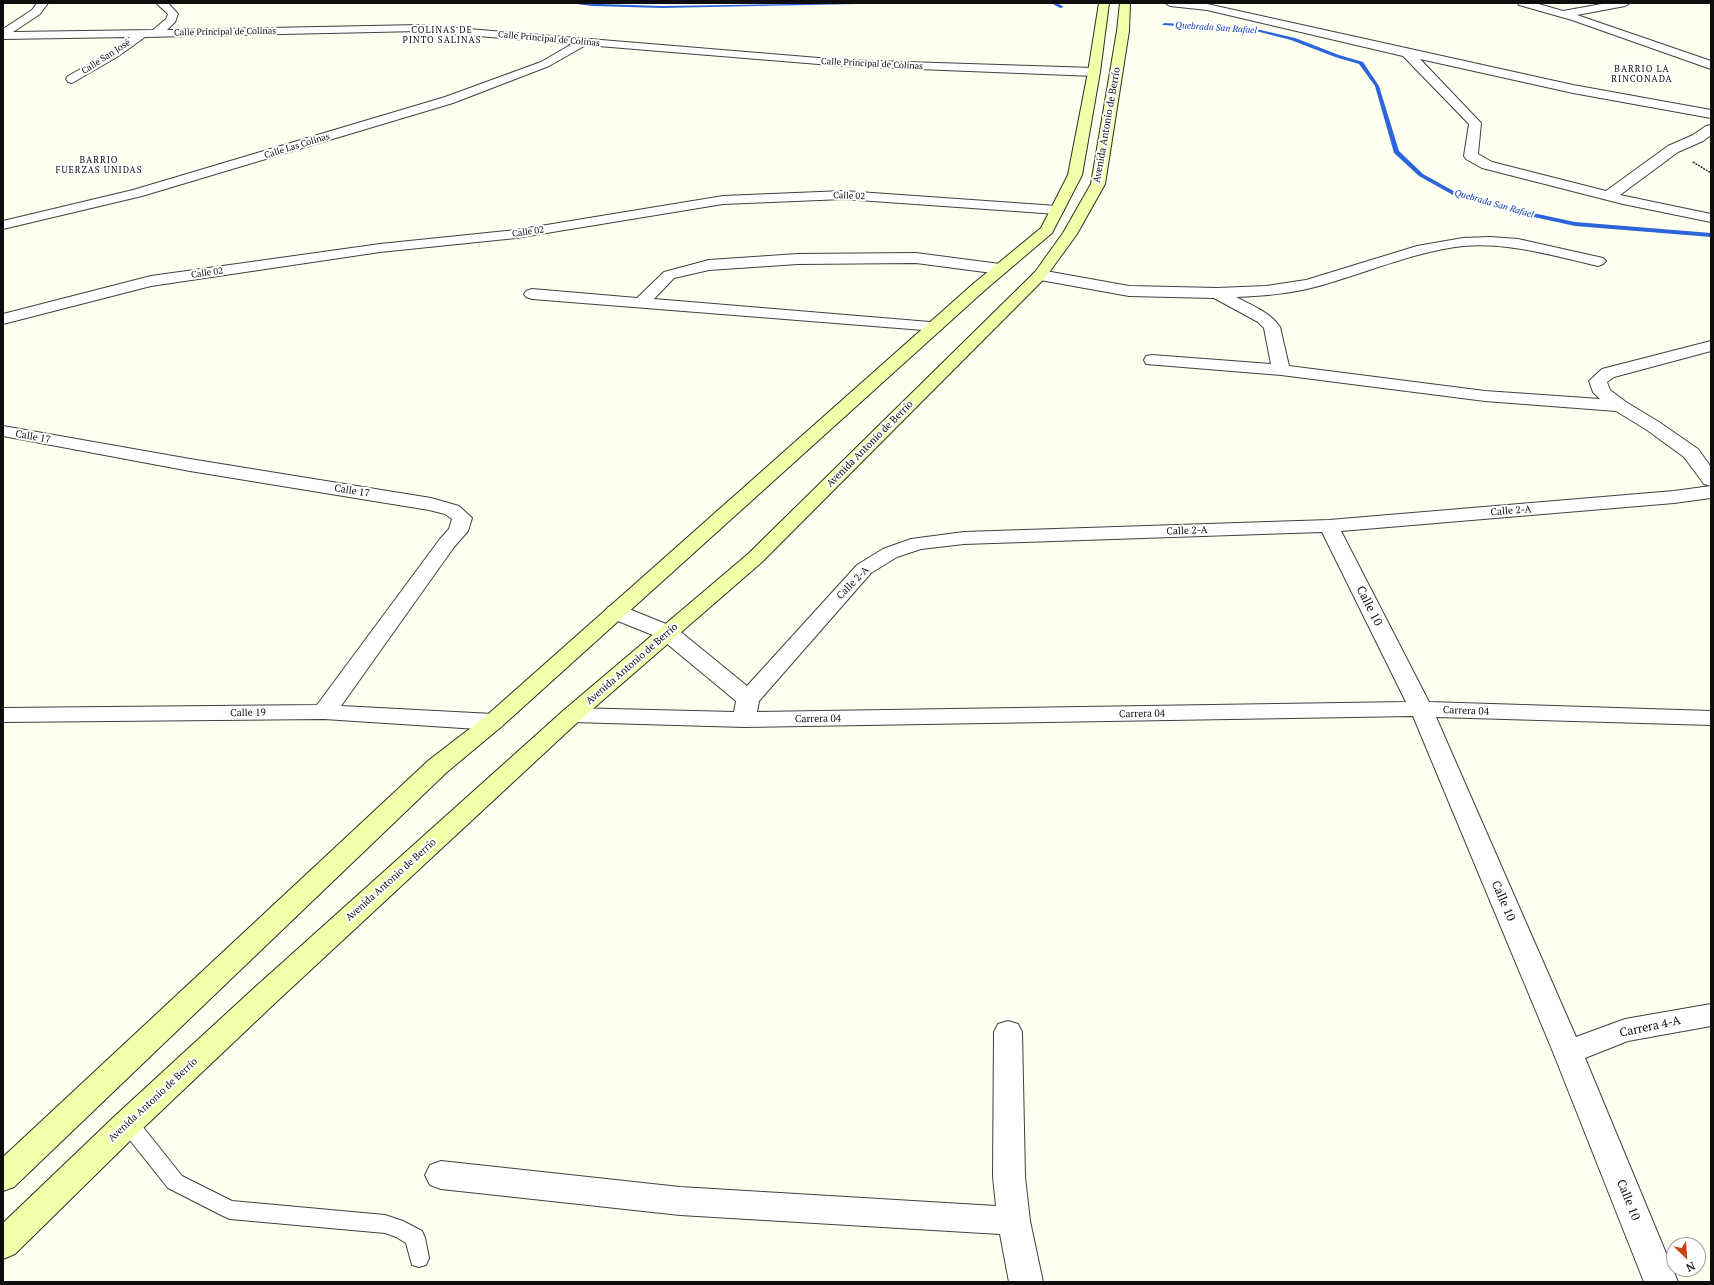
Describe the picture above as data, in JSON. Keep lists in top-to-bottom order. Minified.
{"streets":{"street":["Calle Principal de Colinas","Calle San José","Avenida Antonio de Berrío","Calle Las Colinas","Calle 02","Calle 17","Calle 2-A","Calle 10","Carrera 04","Calle 19","Carrera 4-A"]},"crossings":[["Calle Principal de Colinas","Calle San José"],["Calle Principal de Colinas","Calle Las Colinas"],["Avenida Antonio de Berrío","Carrera 04"],["Calle 17","Calle 19"],["Calle 2-A","Calle 10"],["Calle 2-A","Carrera 04"],["Calle 10","Carrera 04"],["Calle 10","Carrera 4-A"]],"districts":["COLINAS DE PINTO SALINAS","BARRIO LA RINCONADA","BARRIO FUERZAS UNIDAS"],"water":["Quebrada San Rafael"],"north":"bottom right"}
